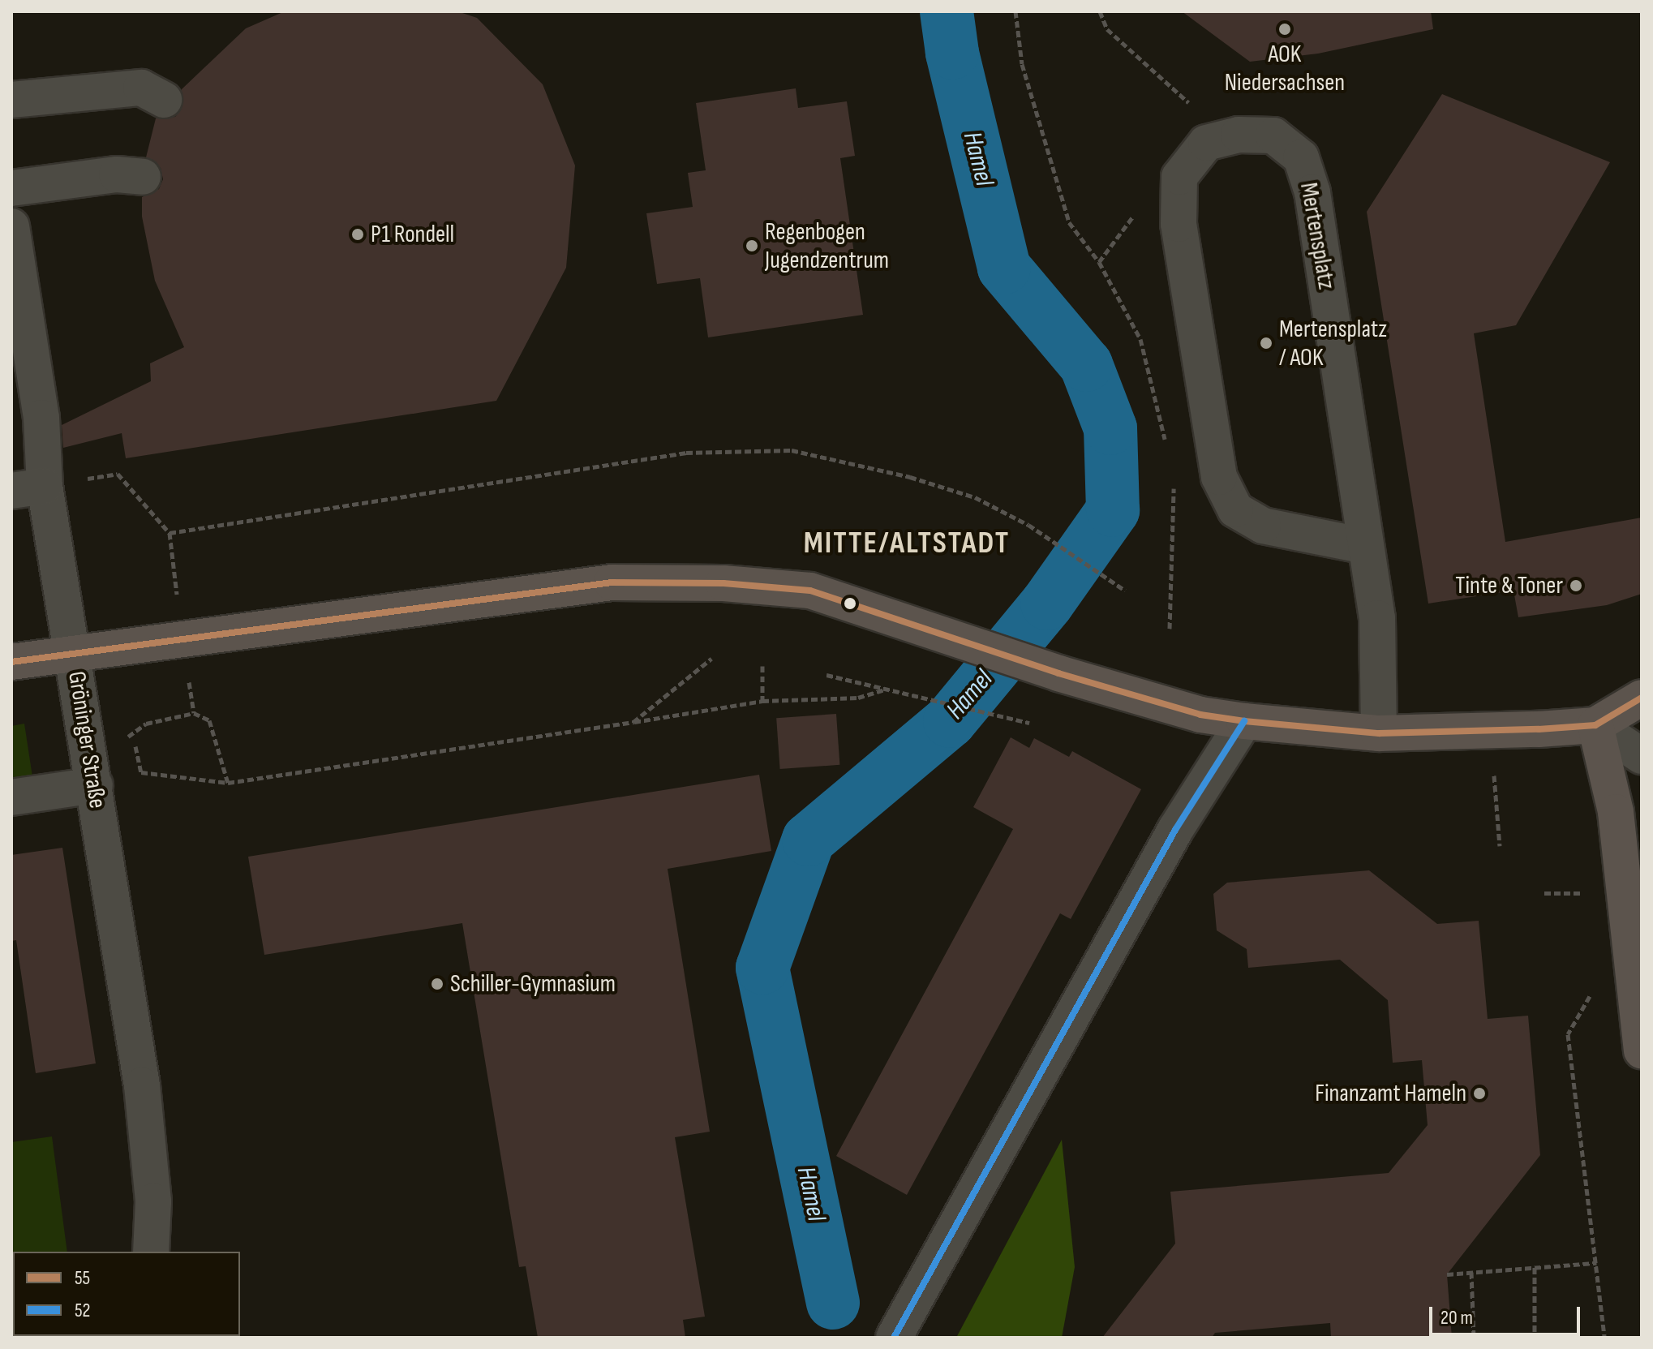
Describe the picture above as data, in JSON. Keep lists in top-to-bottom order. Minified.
{"streets":{"street":["Mertensplatz","Gröninger Straße"]},"districts":["MITTE/ALTSTADT"],"water":["Hamel"],"places":["AOK Niedersachsen","P1 Rondell","Regenbogen Jugendzentrum","Mertensplatz / AOK","Tinte & Toner","Schiller-Gymnasium","Finanzamt Hameln"],"lines":["transit line 55","transit line 52"],"legend":["55","52"],"scale_bar":"20 m"}
